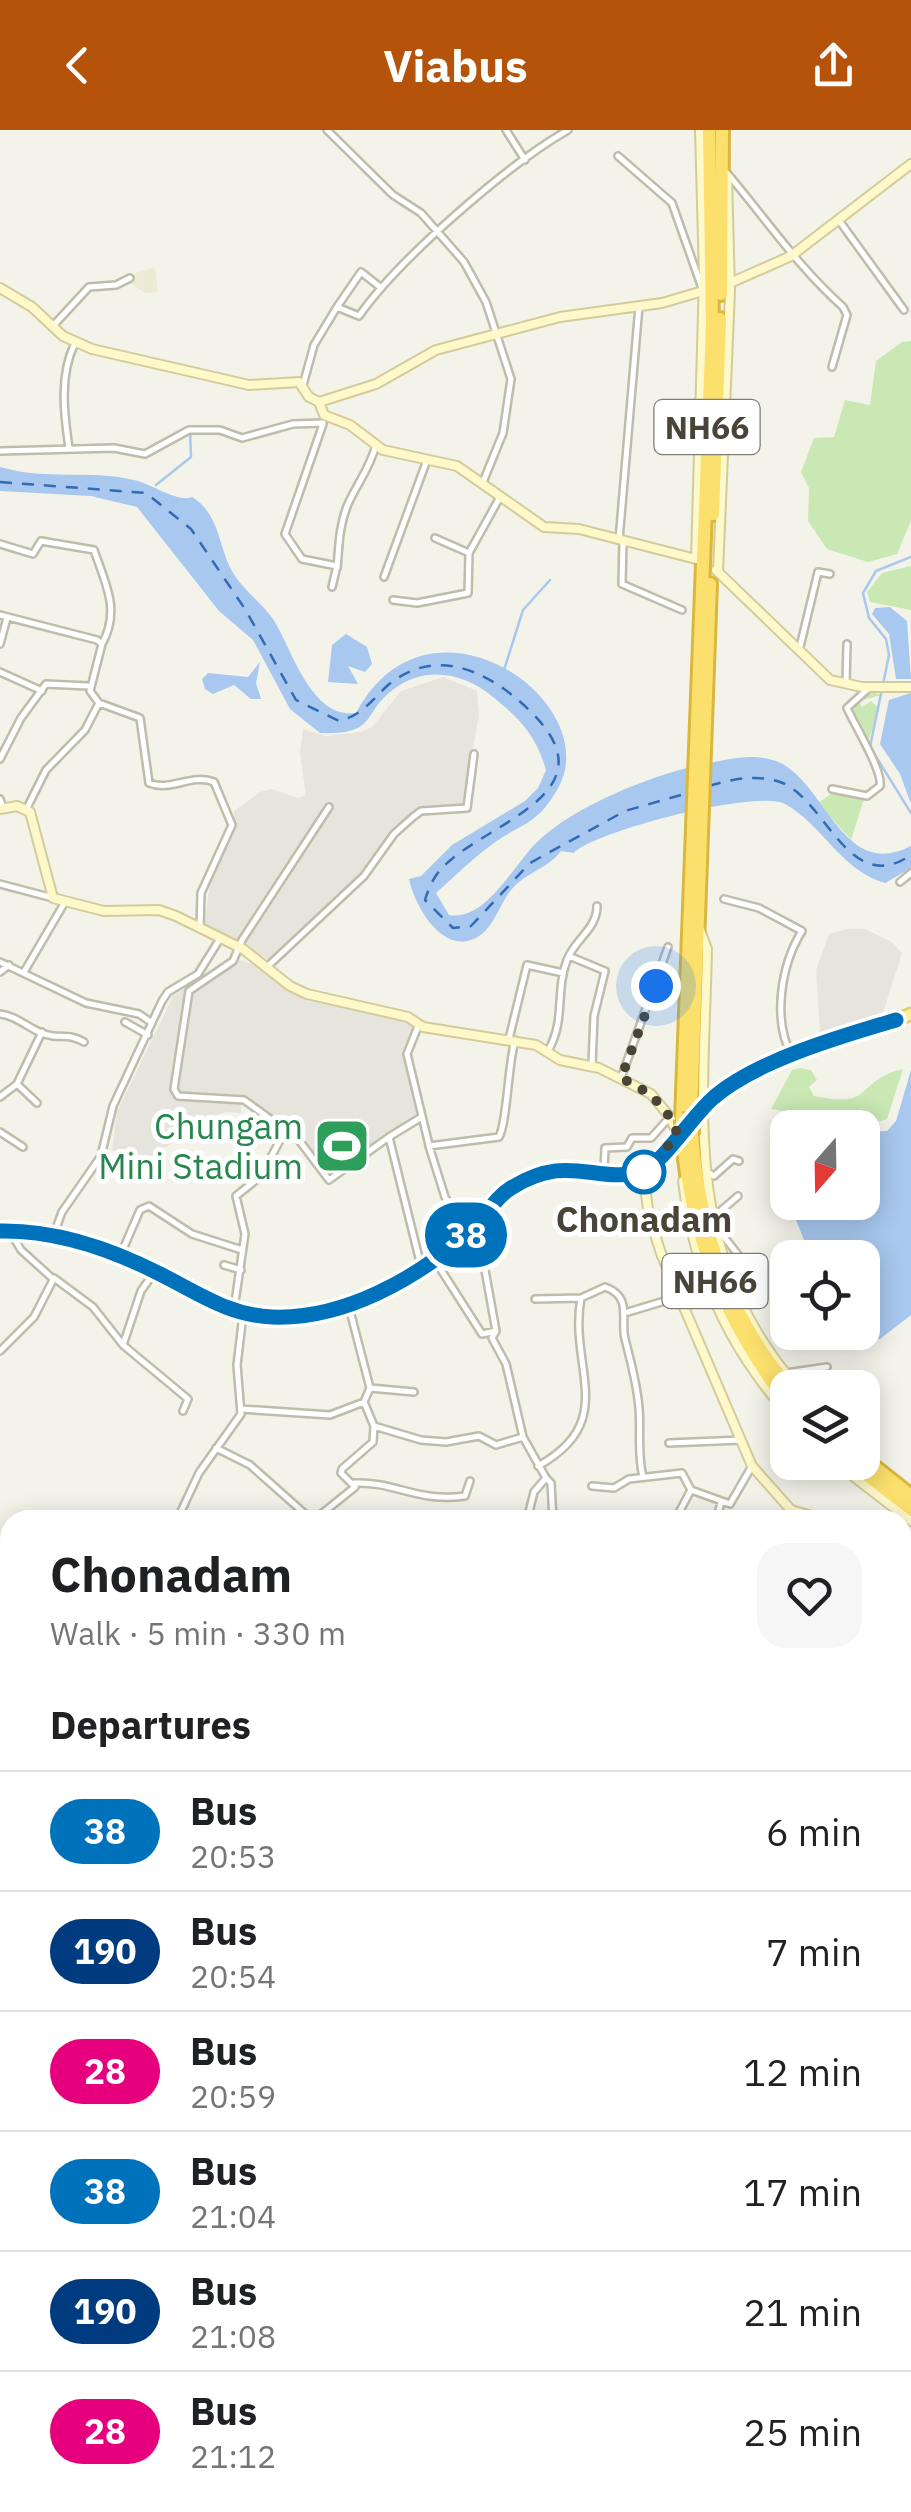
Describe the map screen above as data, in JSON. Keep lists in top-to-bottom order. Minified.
{"streets":{"highway":["NH66"]},"places":{"sports":["Chungam Mini Stadium"],"other":["Chonadam"]},"lines":["bus line 38"],"north":"bottom","page":{"header":"Viabus","on_map":"38","heading":[["Chonadam","Walk · 5 min · 330 m"],"Departures"],"list":[{"mark":"38","name":"Bus","note":"20:53","value":"6 min"},{"mark":"190","name":"Bus","note":"20:54","value":"7 min"},{"mark":"28","name":"Bus","note":"20:59","value":"12 min"},{"mark":"38","name":"Bus","note":"21:04","value":"17 min"},{"mark":"190","name":"Bus","note":"21:08","value":"21 min"},{"mark":"28","name":"Bus","note":"21:12","value":"25 min"}]}}
